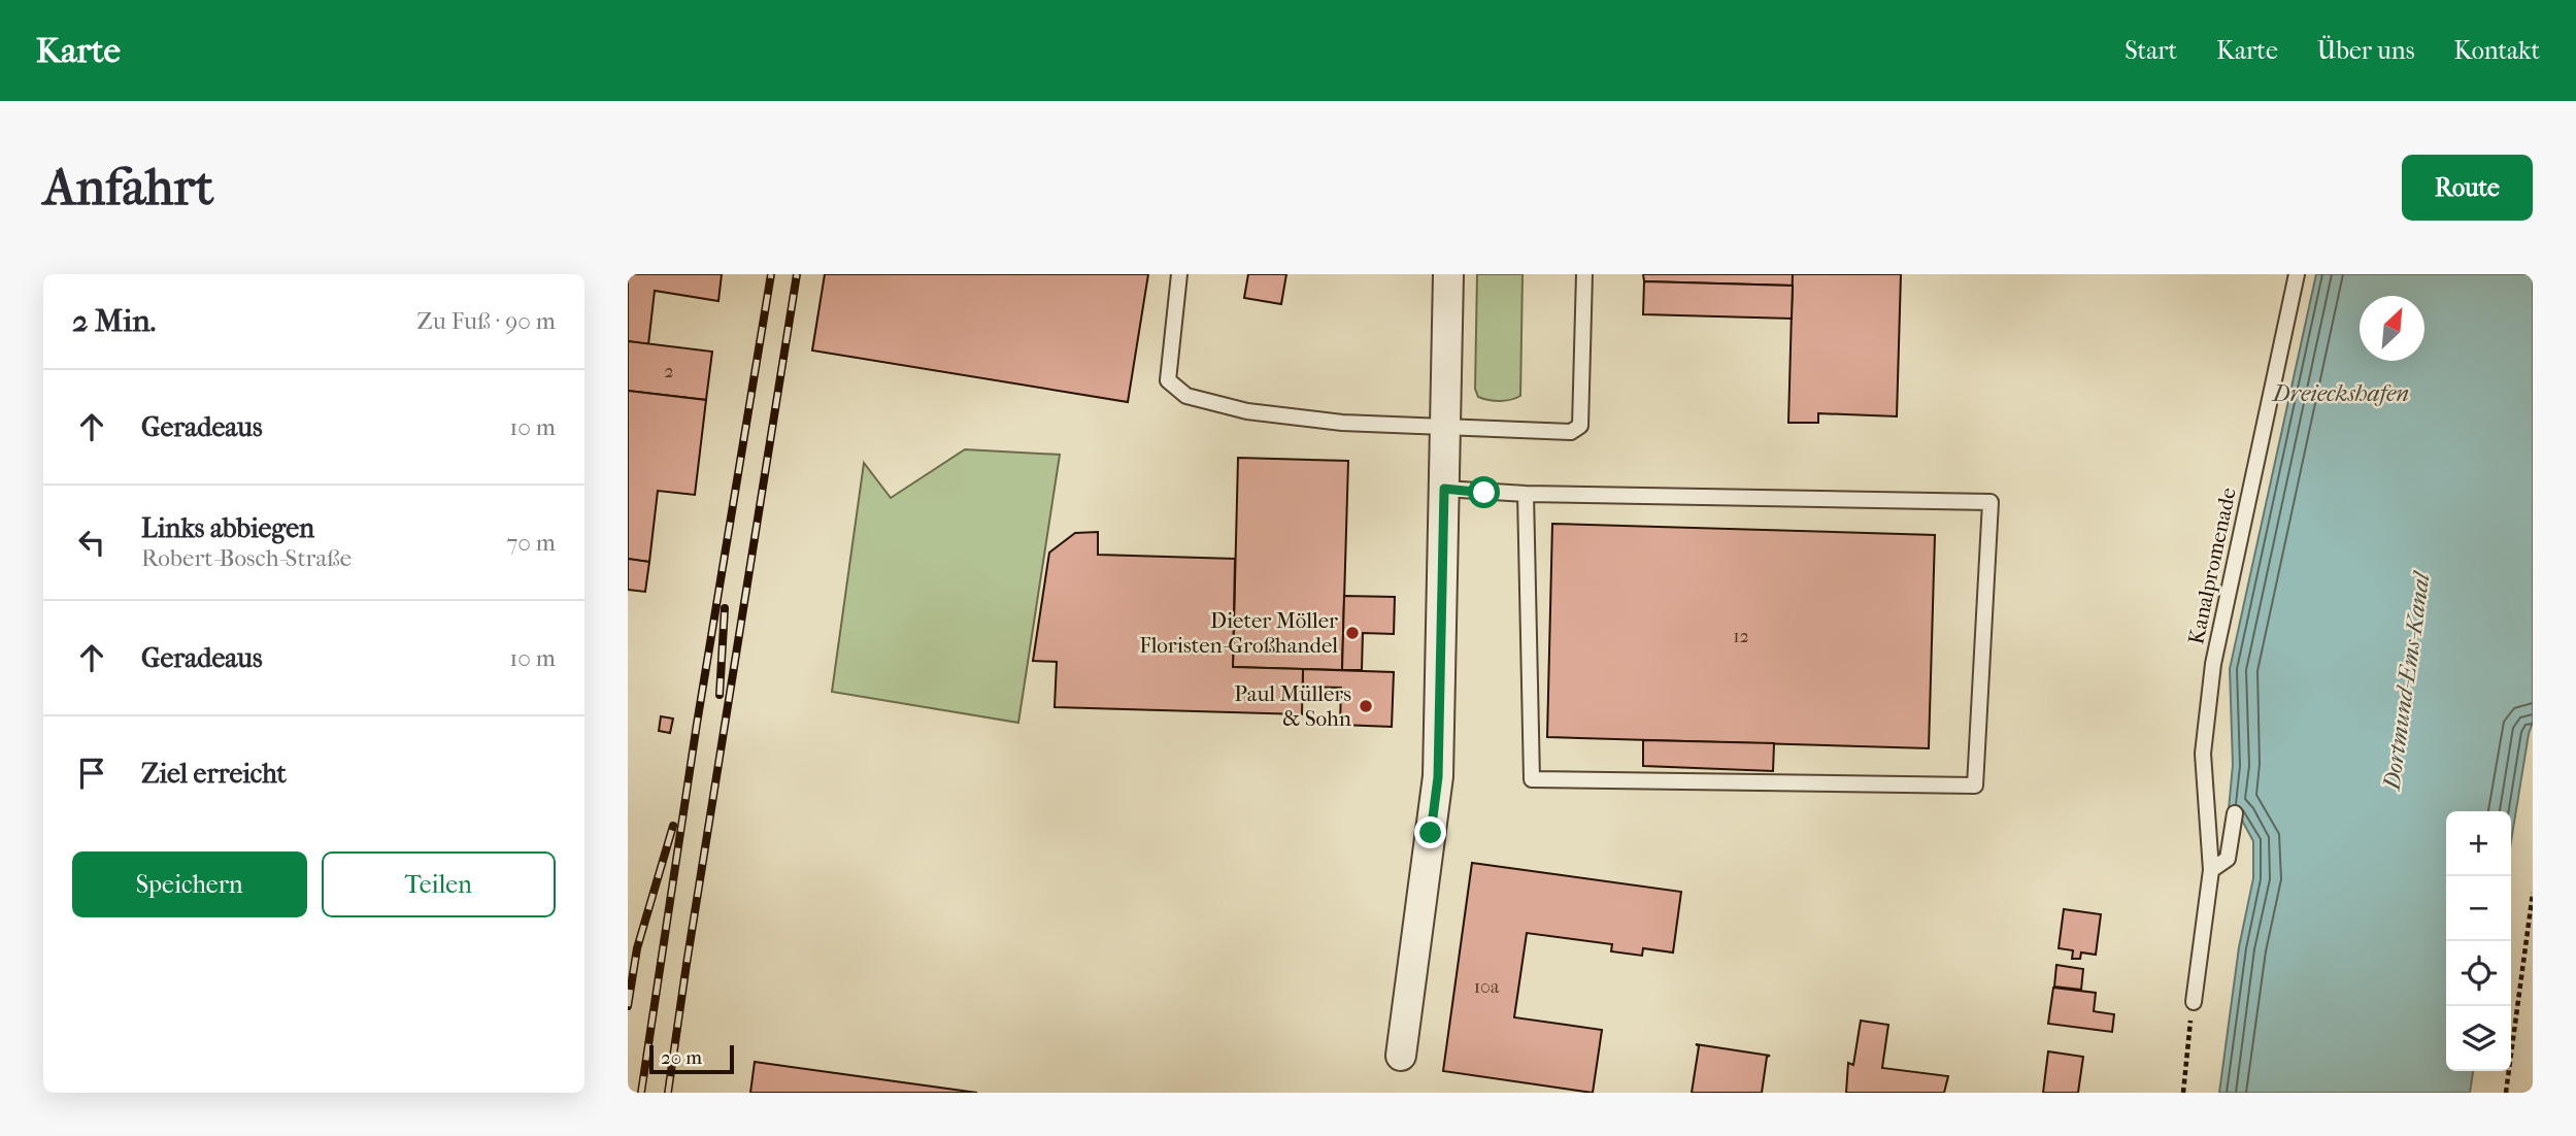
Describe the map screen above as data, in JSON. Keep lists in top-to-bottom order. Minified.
{"streets":{"lane":["Kanalpromenade"]},"water":["Dreieckshafen","Dortmund-Ems-Kanal"],"places":["Dieter Möller Floristen-Großhandel","Paul Müllers & Sohn"],"house_numbers":["2","12","10a"],"scale_bar":"20 m","north":"top right","page":{"header":"Karte","nav":["Start","Karte","Über uns","Kontakt"],"buttons":["Route",["Speichern","Teilen"]],"title":"Anfahrt","heading":["2 Min.","Zu Fuß · 90 m"],"list":[["Geradeaus","10 m"],["Links abbiegen","Robert-Bosch-Straße","70 m"],["Geradeaus","10 m"],"Ziel erreicht"],"map_buttons":["+","−"],"scale":"20 m"}}
